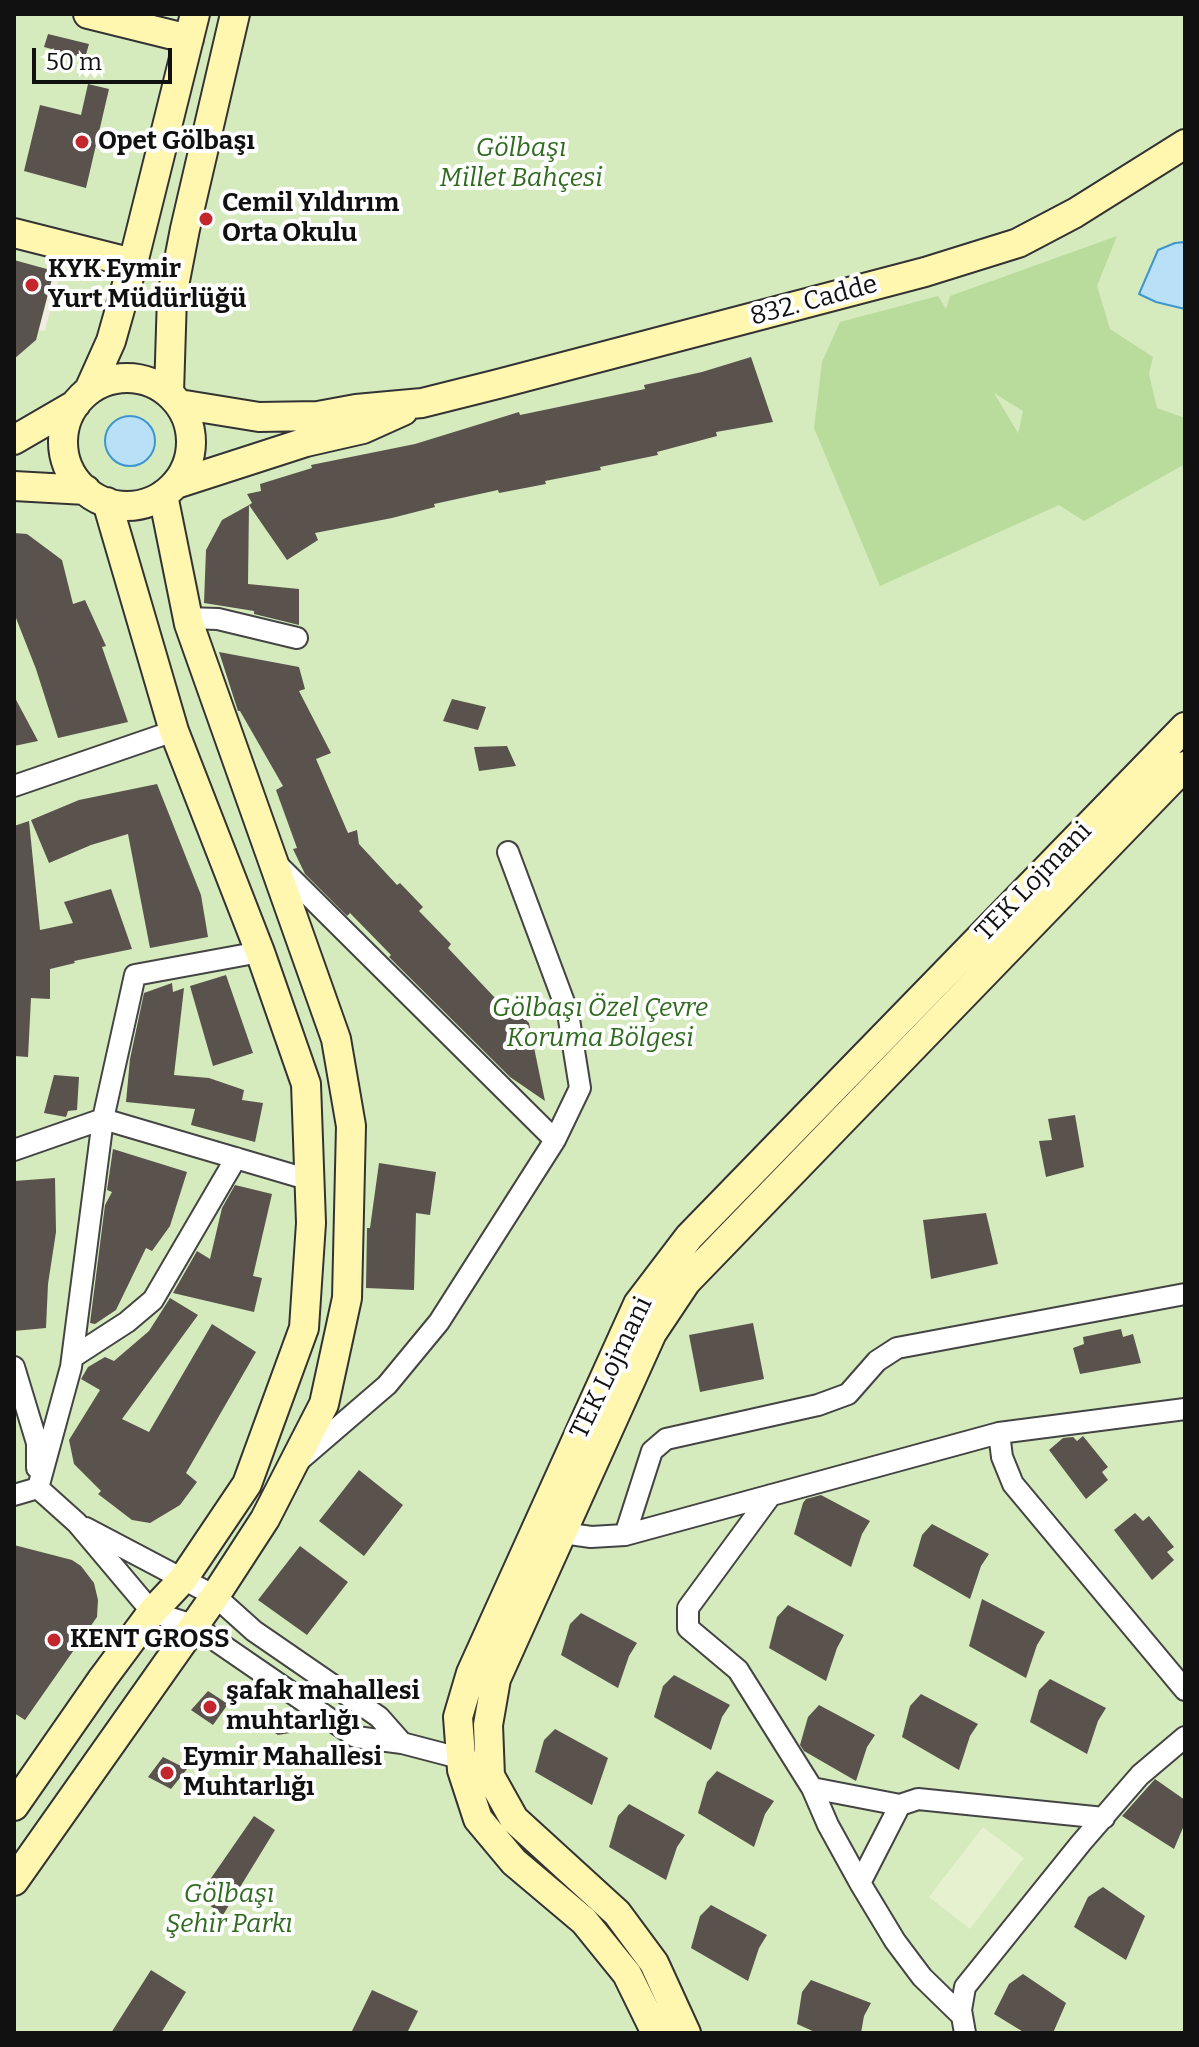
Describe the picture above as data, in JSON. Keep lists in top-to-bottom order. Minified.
{"streets":{"street":["832. Cadde","TEK Lojmani"]},"parks":["Gölbaşı Millet Bahçesi","Gölbaşı Özel Çevre Koruma Bölgesi","Gölbaşı Şehir Parkı"],"places":["Opet Gölbaşı","Cemil Yıldırım Orta Okulu","KYK Eymir Yurt Müdürlüğü","KENT GROSS","şafak mahallesi muhtarlığı","Eymir Mahallesi Muhtarlığı"],"scale_bar":"50 m"}
